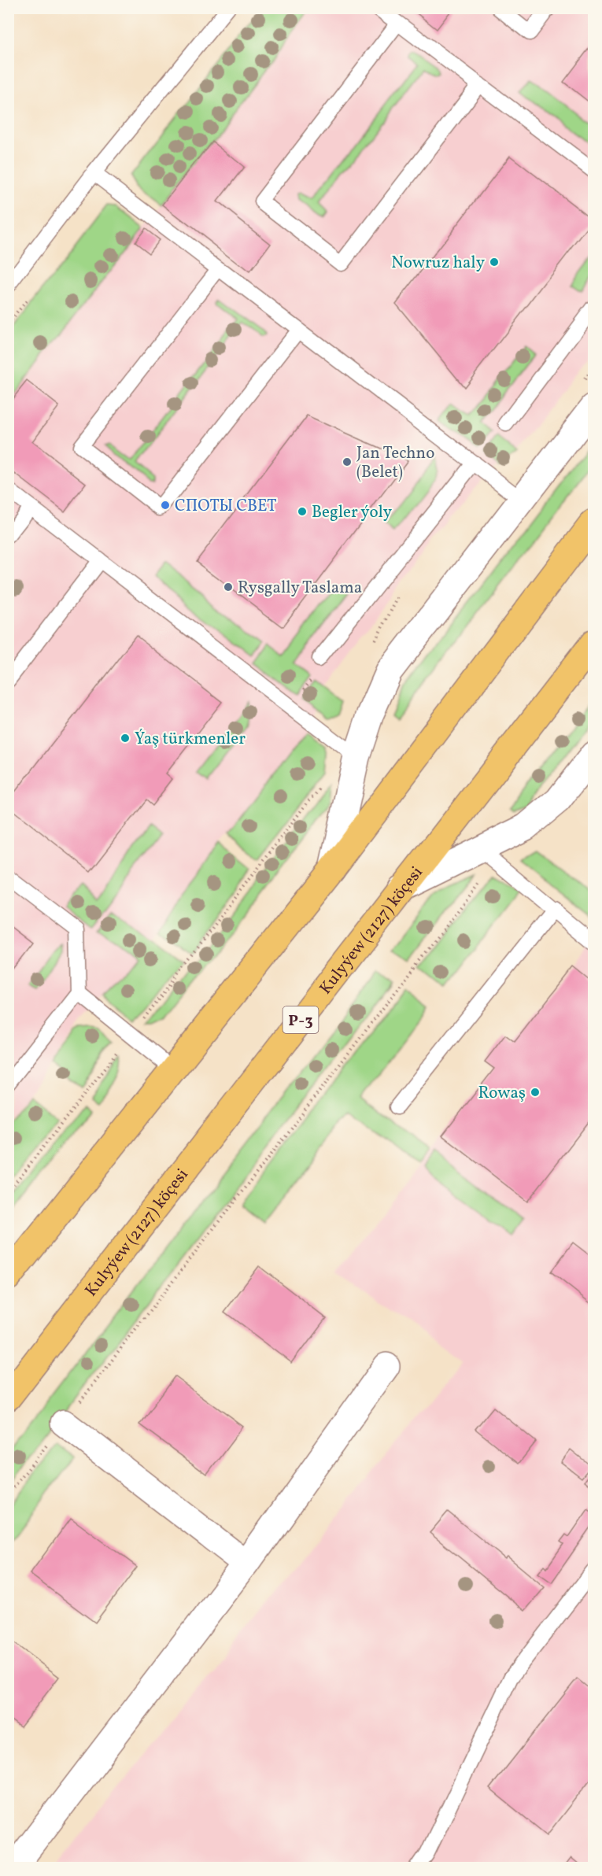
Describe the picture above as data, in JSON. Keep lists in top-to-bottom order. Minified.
{"streets":{"highway":["Kulyýew (2127) köçesi","P-3"]},"places":["Nowruz haly","Jan Techno (Belet)","СПОТЫ СВЕТ","Begler ýoly","Rysgally Taslama","Ýaş türkmenler","Rowaş"]}
